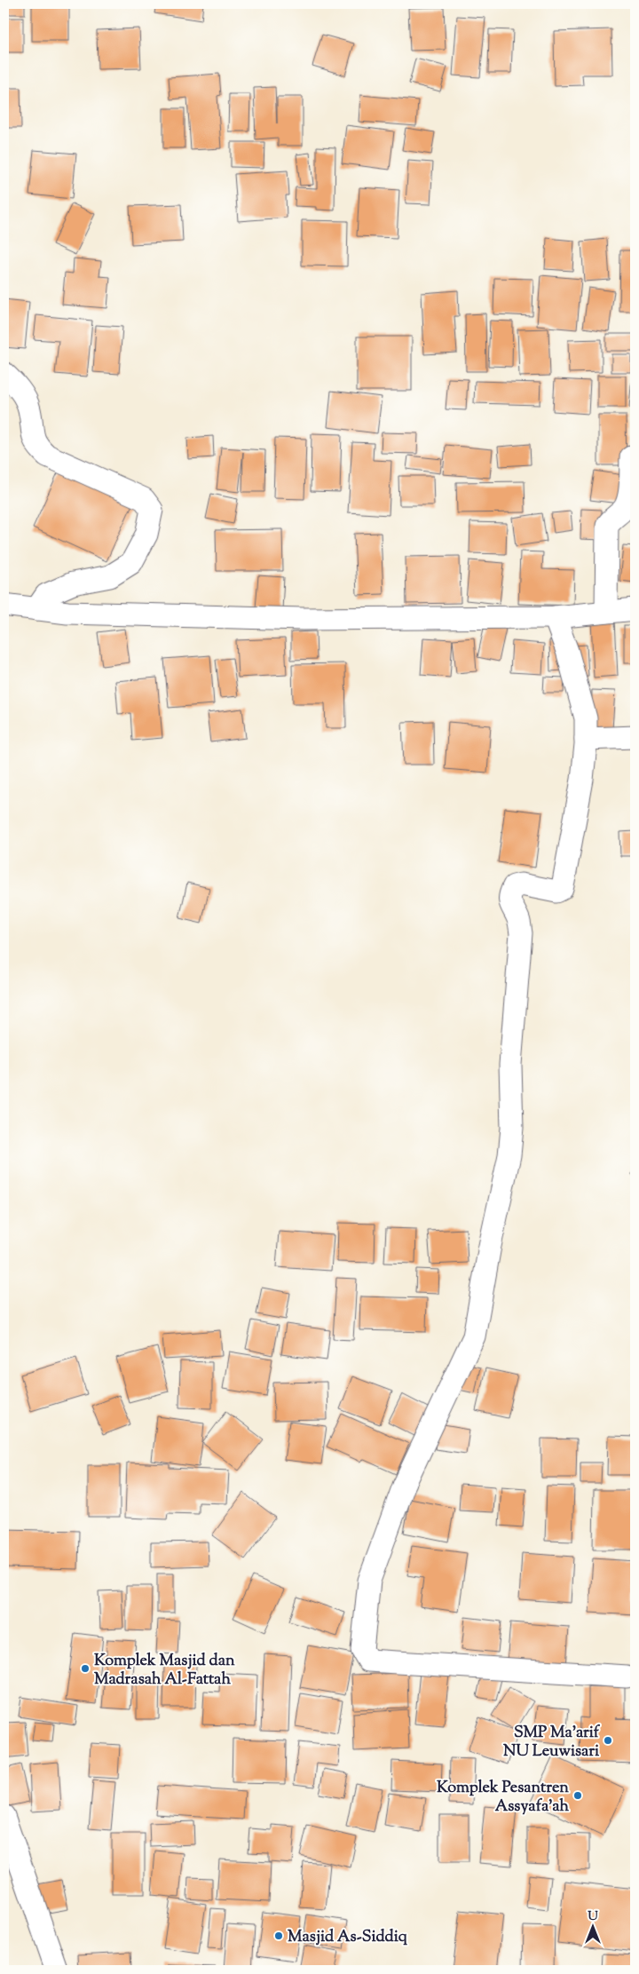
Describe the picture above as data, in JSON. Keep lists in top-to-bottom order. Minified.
{"places":["Komplek Masjid dan Madrasah Al-Fattah","SMP Ma'arif NU Leuwisari","Komplek Pesantren Assyafa'ah","Masjid As-Siddiq"],"north":"top"}
